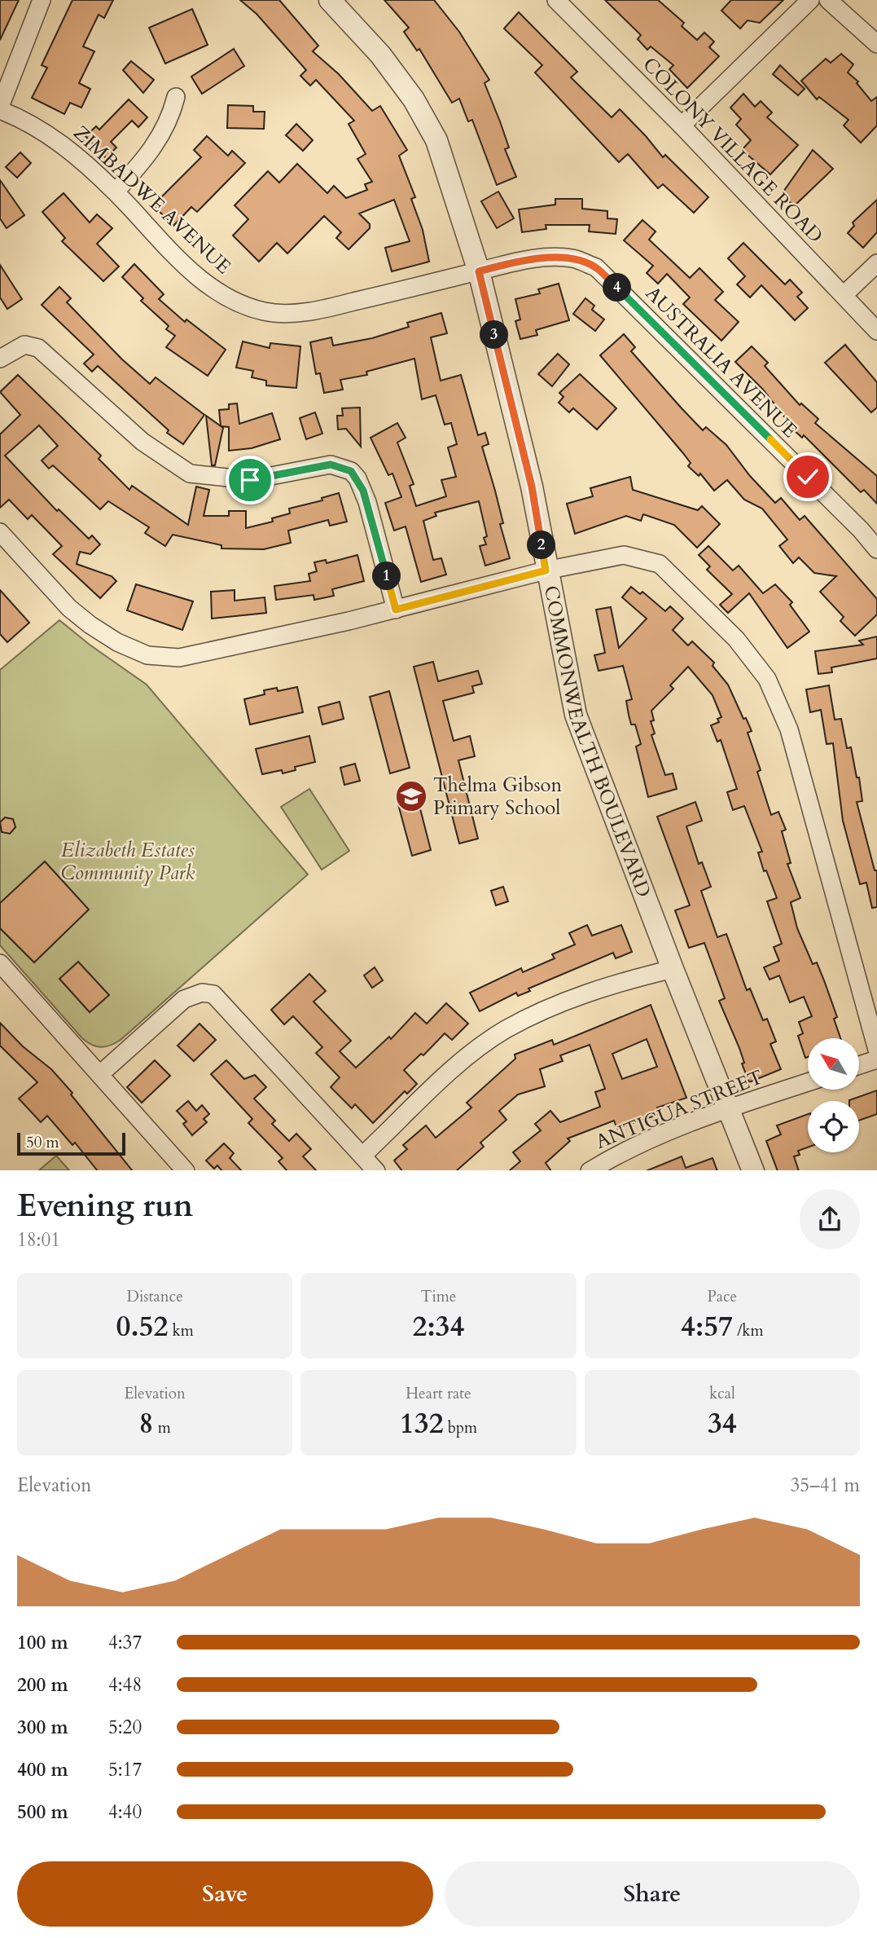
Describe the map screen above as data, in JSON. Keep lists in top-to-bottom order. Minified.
{"streets":{"street":["COLONY VILLAGE ROAD","ZIMBADWE AVENUE","AUSTRALIA AVENUE","COMMONWEALTH BOULEVARD","ANTIGUA STREET"]},"crossings":[["ZIMBADWE AVENUE","AUSTRALIA AVENUE"],["ZIMBADWE AVENUE","COMMONWEALTH BOULEVARD"],["AUSTRALIA AVENUE","COMMONWEALTH BOULEVARD"],["COMMONWEALTH BOULEVARD","ANTIGUA STREET"]],"parks":["Elizabeth Estates Community Park"],"places":{"school or university":["Thelma Gibson Primary School"]},"scale_bar":"50 m","north":"top left","page":{"pins":["4","3","2","1"],"scale":"50 m","heading":["Evening run","18:01"],"stats":[["Distance","0.52 km"],["Time","2:34"],["Pace","4:57 /km"],["Elevation","8 m"],["Heart rate","132 bpm"],["kcal","34"]],"chart":["Elevation","35–41 m"],"list":[{"name":"100 m","note":"4:37"},{"name":"200 m","note":"4:48"},{"name":"300 m","note":"5:20"},{"name":"400 m","note":"5:17"},{"name":"500 m","note":"4:40"}],"buttons":["Save","Share"]}}
